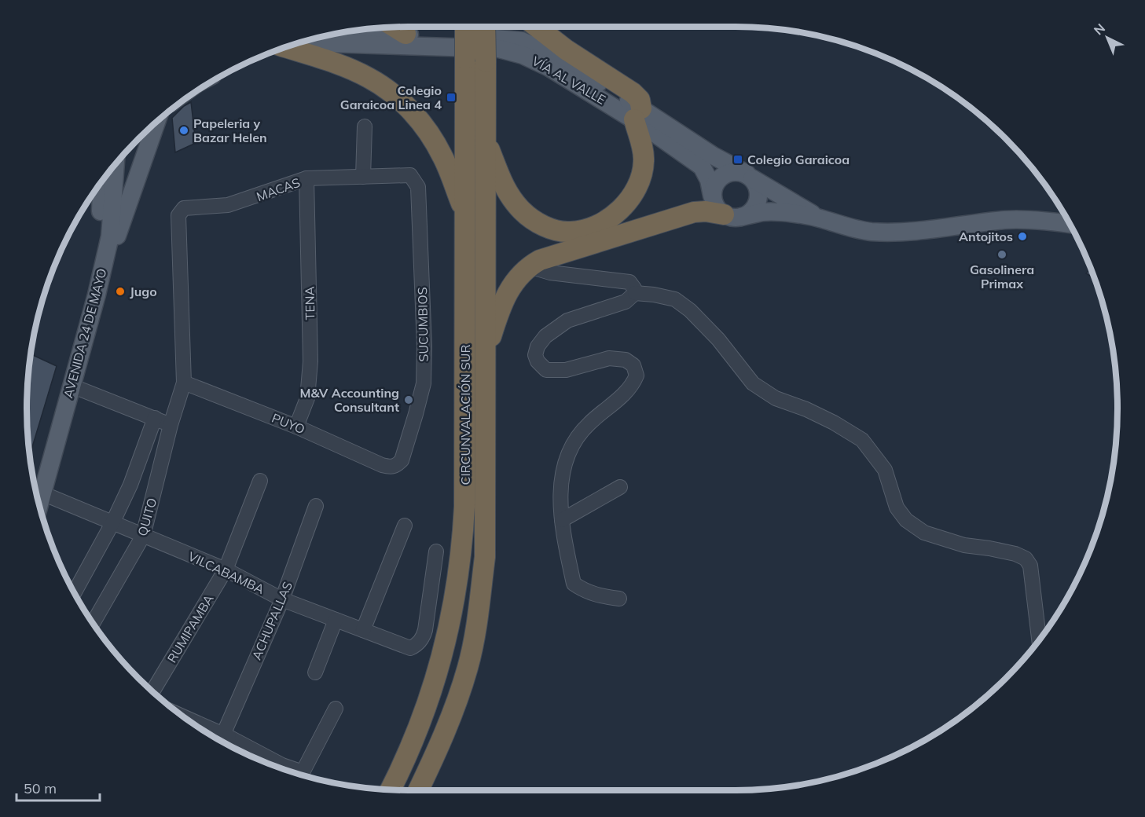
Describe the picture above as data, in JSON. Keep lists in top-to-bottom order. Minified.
{"streets":{"highway":["CIRCUNVALACIÓN SUR"],"main road":["VÍA AL VALLE","AVENIDA 24 DE MAYO"],"street":["MACAS","TENA","SUCUMBIOS","PUYO","QUITO","VILCABAMBA","ACHUPALLAS","RUMIPAMBA"]},"crossings":[["MACAS","TENA"],["MACAS","SUCUMBIOS"],["MACAS","QUITO"],["TENA","PUYO"],["SUCUMBIOS","PUYO"],["AVENIDA 24 DE MAYO","VILCABAMBA"],["PUYO","QUITO"],["QUITO","VILCABAMBA"],["VILCABAMBA","ACHUPALLAS"],["VILCABAMBA","RUMIPAMBA"]],"places":{"transit":["Colegio Garaicoa Linea 4","Colegio Garaicoa"],"other":["Papeleria y Bazar Helen","Antojitos","Gasolinera Primax","Jugo","M&V Accounting Consultant"]},"scale_bar":"50 m","north":"top left"}
